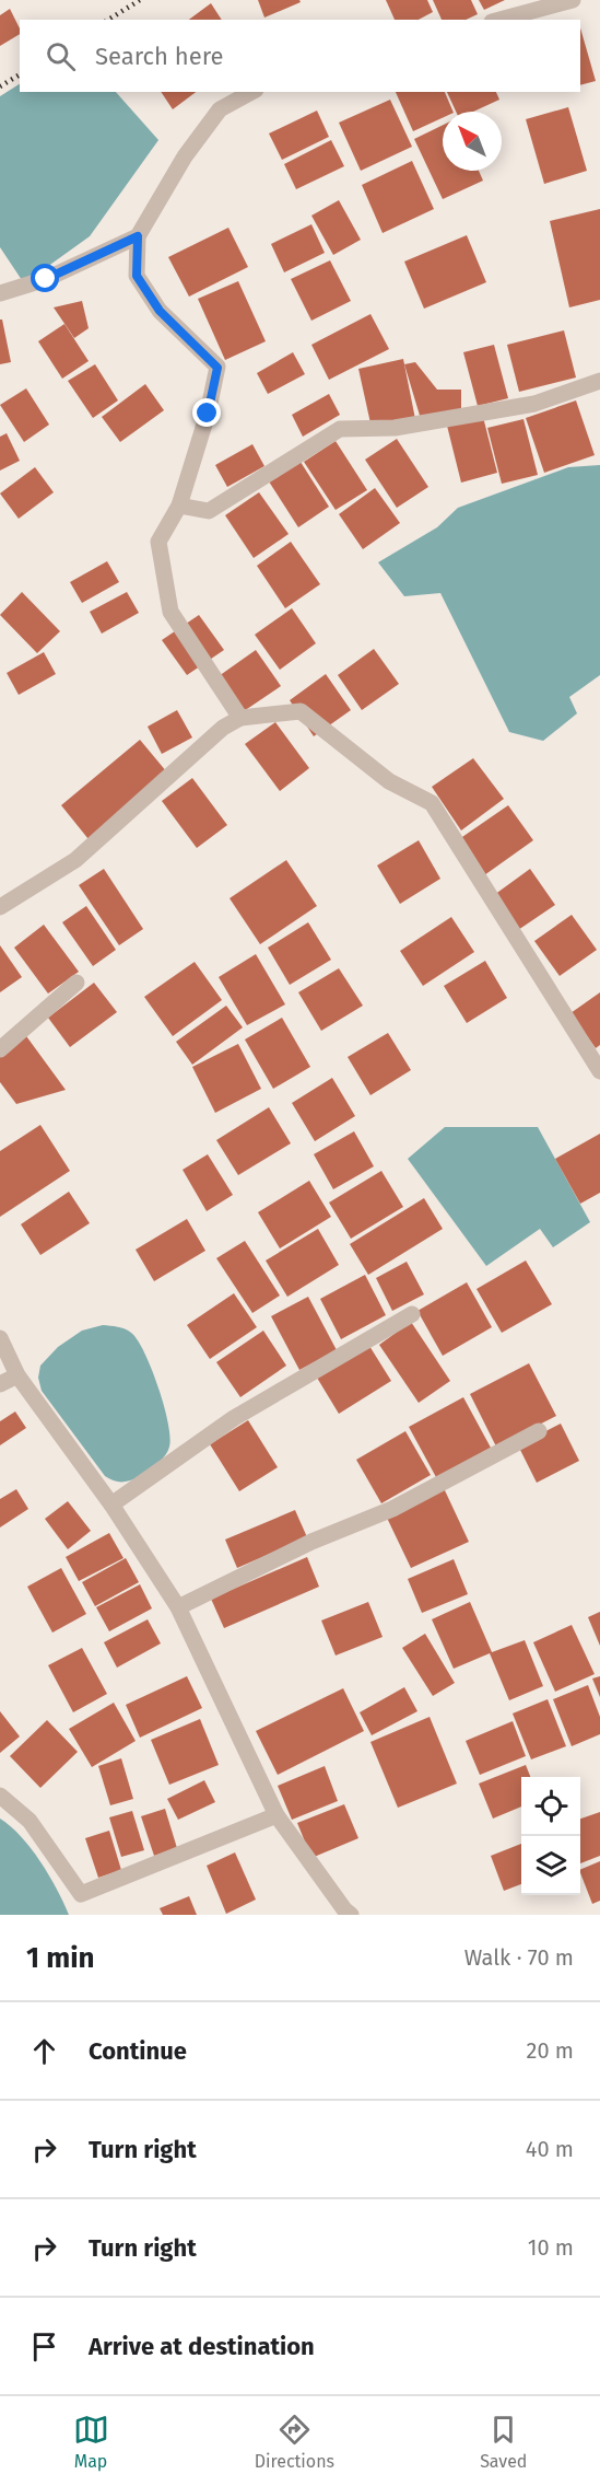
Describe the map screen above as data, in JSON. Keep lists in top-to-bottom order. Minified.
{"north":"top left","page":{"search":"Search here","heading":["1 min","Walk · 70 m"],"list":[["Continue","20 m"],["Turn right","40 m"],["Turn right","10 m"],"Arrive at destination"],"nav":["Map","Directions","Saved"]}}
